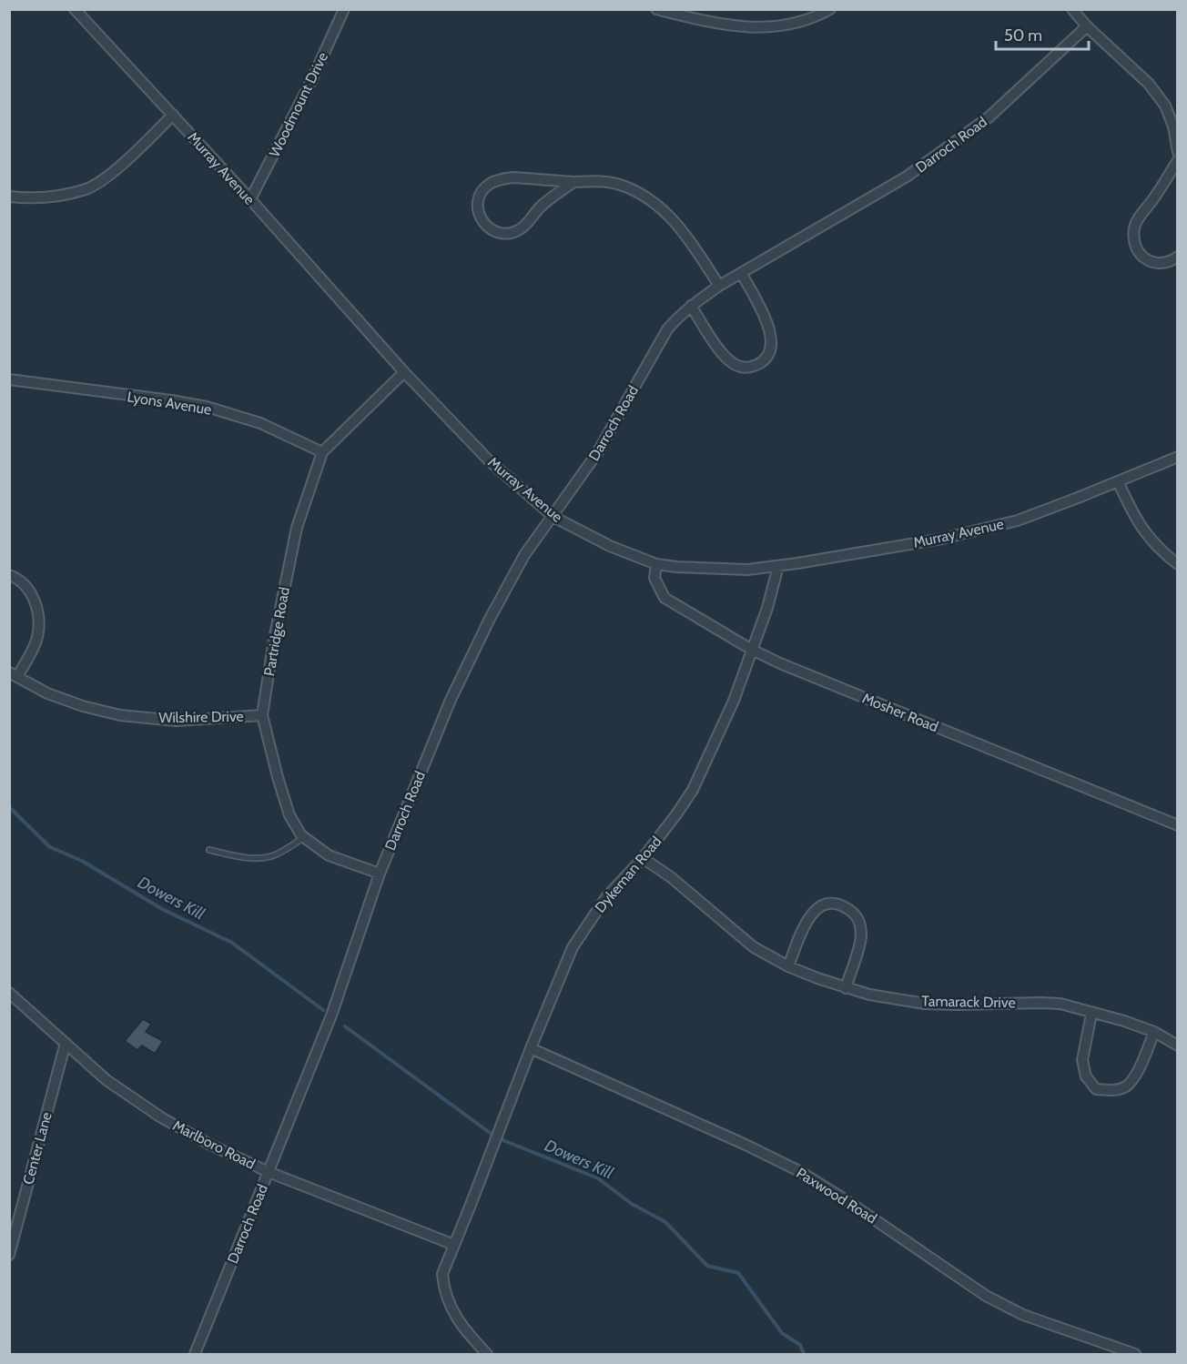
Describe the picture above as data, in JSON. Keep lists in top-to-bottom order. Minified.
{"streets":{"street":["Woodmount Drive","Darroch Road","Murray Avenue","Lyons Avenue","Partridge Road","Mosher Road","Wilshire Drive","Dykeman Road","Tamarack Drive","Marlboro Road","Center Lane","Paxwood Road"]},"crossings":[["Woodmount Drive","Murray Avenue"],["Darroch Road","Murray Avenue"],["Darroch Road","Partridge Road"],["Darroch Road","Marlboro Road"],["Murray Avenue","Partridge Road"],["Murray Avenue","Mosher Road"],["Murray Avenue","Dykeman Road"],["Lyons Avenue","Partridge Road"],["Partridge Road","Wilshire Drive"],["Mosher Road","Dykeman Road"],["Dykeman Road","Tamarack Drive"],["Dykeman Road","Marlboro Road"],["Dykeman Road","Paxwood Road"],["Marlboro Road","Center Lane"]],"water":["Dowers Kill"],"scale_bar":"50 m"}
